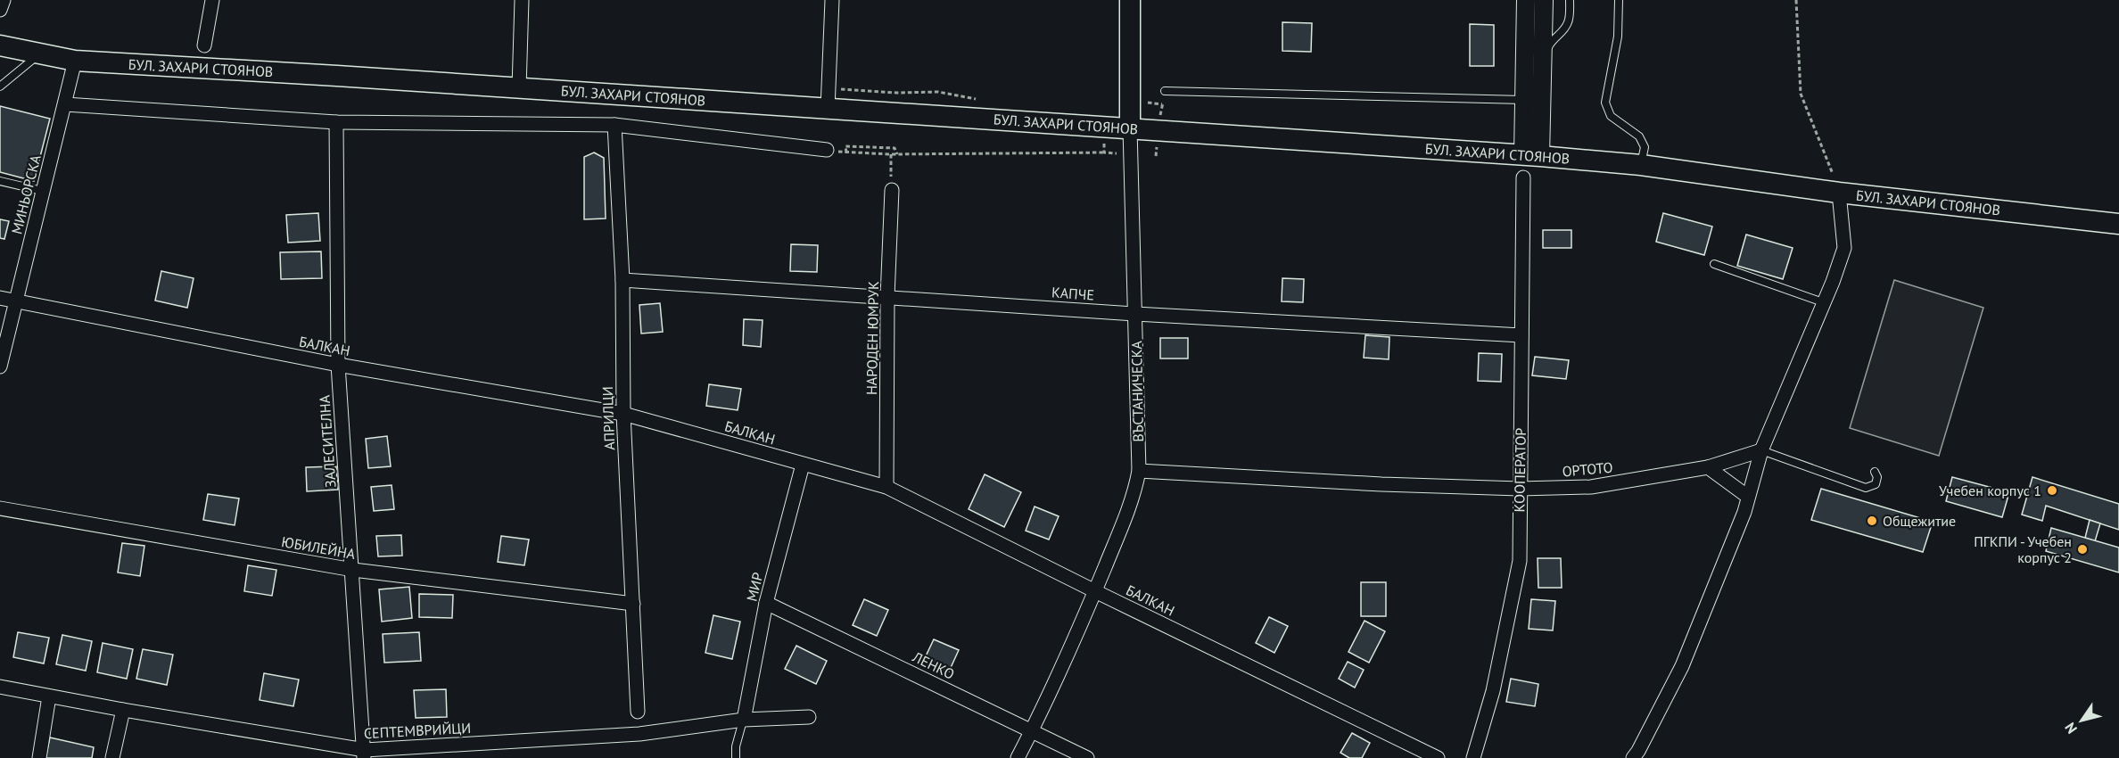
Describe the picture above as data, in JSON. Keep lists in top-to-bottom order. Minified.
{"streets":{"main road":["БУЛ. ЗАХАРИ СТОЯНОВ","ВЪСТАНИЧЕСКА"],"street":["МИНЬОРСКА","КАПЧЕ","НАРОДЕН ЮМРУК","БАЛКАН","АПРИЛЦИ","ЗАЛЕСИТЕЛНА","ОРТОТО","КООПЕРАТОР","ЮБИЛЕЙНА","МИР","ЛЕНКО","СЕПТЕМВРИЙЦИ"]},"crossings":[["БУЛ. ЗАХАРИ СТОЯНОВ","МИНЬОРСКА"],["БУЛ. ЗАХАРИ СТОЯНОВ","ВЪСТАНИЧЕСКА"],["МИНЬОРСКА","БАЛКАН"],["КАПЧЕ","НАРОДЕН ЮМРУК"],["КАПЧЕ","ВЪСТАНИЧЕСКА"],["КАПЧЕ","АПРИЛЦИ"],["КАПЧЕ","КООПЕРАТОР"],["НАРОДЕН ЮМРУК","БАЛКАН"],["БАЛКАН","ВЪСТАНИЧЕСКА"],["БАЛКАН","АПРИЛЦИ"],["БАЛКАН","ЗАЛЕСИТЕЛНА"],["БАЛКАН","МИР"],["ВЪСТАНИЧЕСКА","ОРТОТО"],["ВЪСТАНИЧЕСКА","ЛЕНКО"],["АПРИЛЦИ","ЮБИЛЕЙНА"],["ЗАЛЕСИТЕЛНА","ЮБИЛЕЙНА"],["ЗАЛЕСИТЕЛНА","СЕПТЕМВРИЙЦИ"],["ОРТОТО","КООПЕРАТОР"],["МИР","ЛЕНКО"],["МИР","СЕПТЕМВРИЙЦИ"]],"places":["Учебен корпус 1","Общежитие","ПГКПИ - Учебен корпус 2"],"north":"bottom left"}
